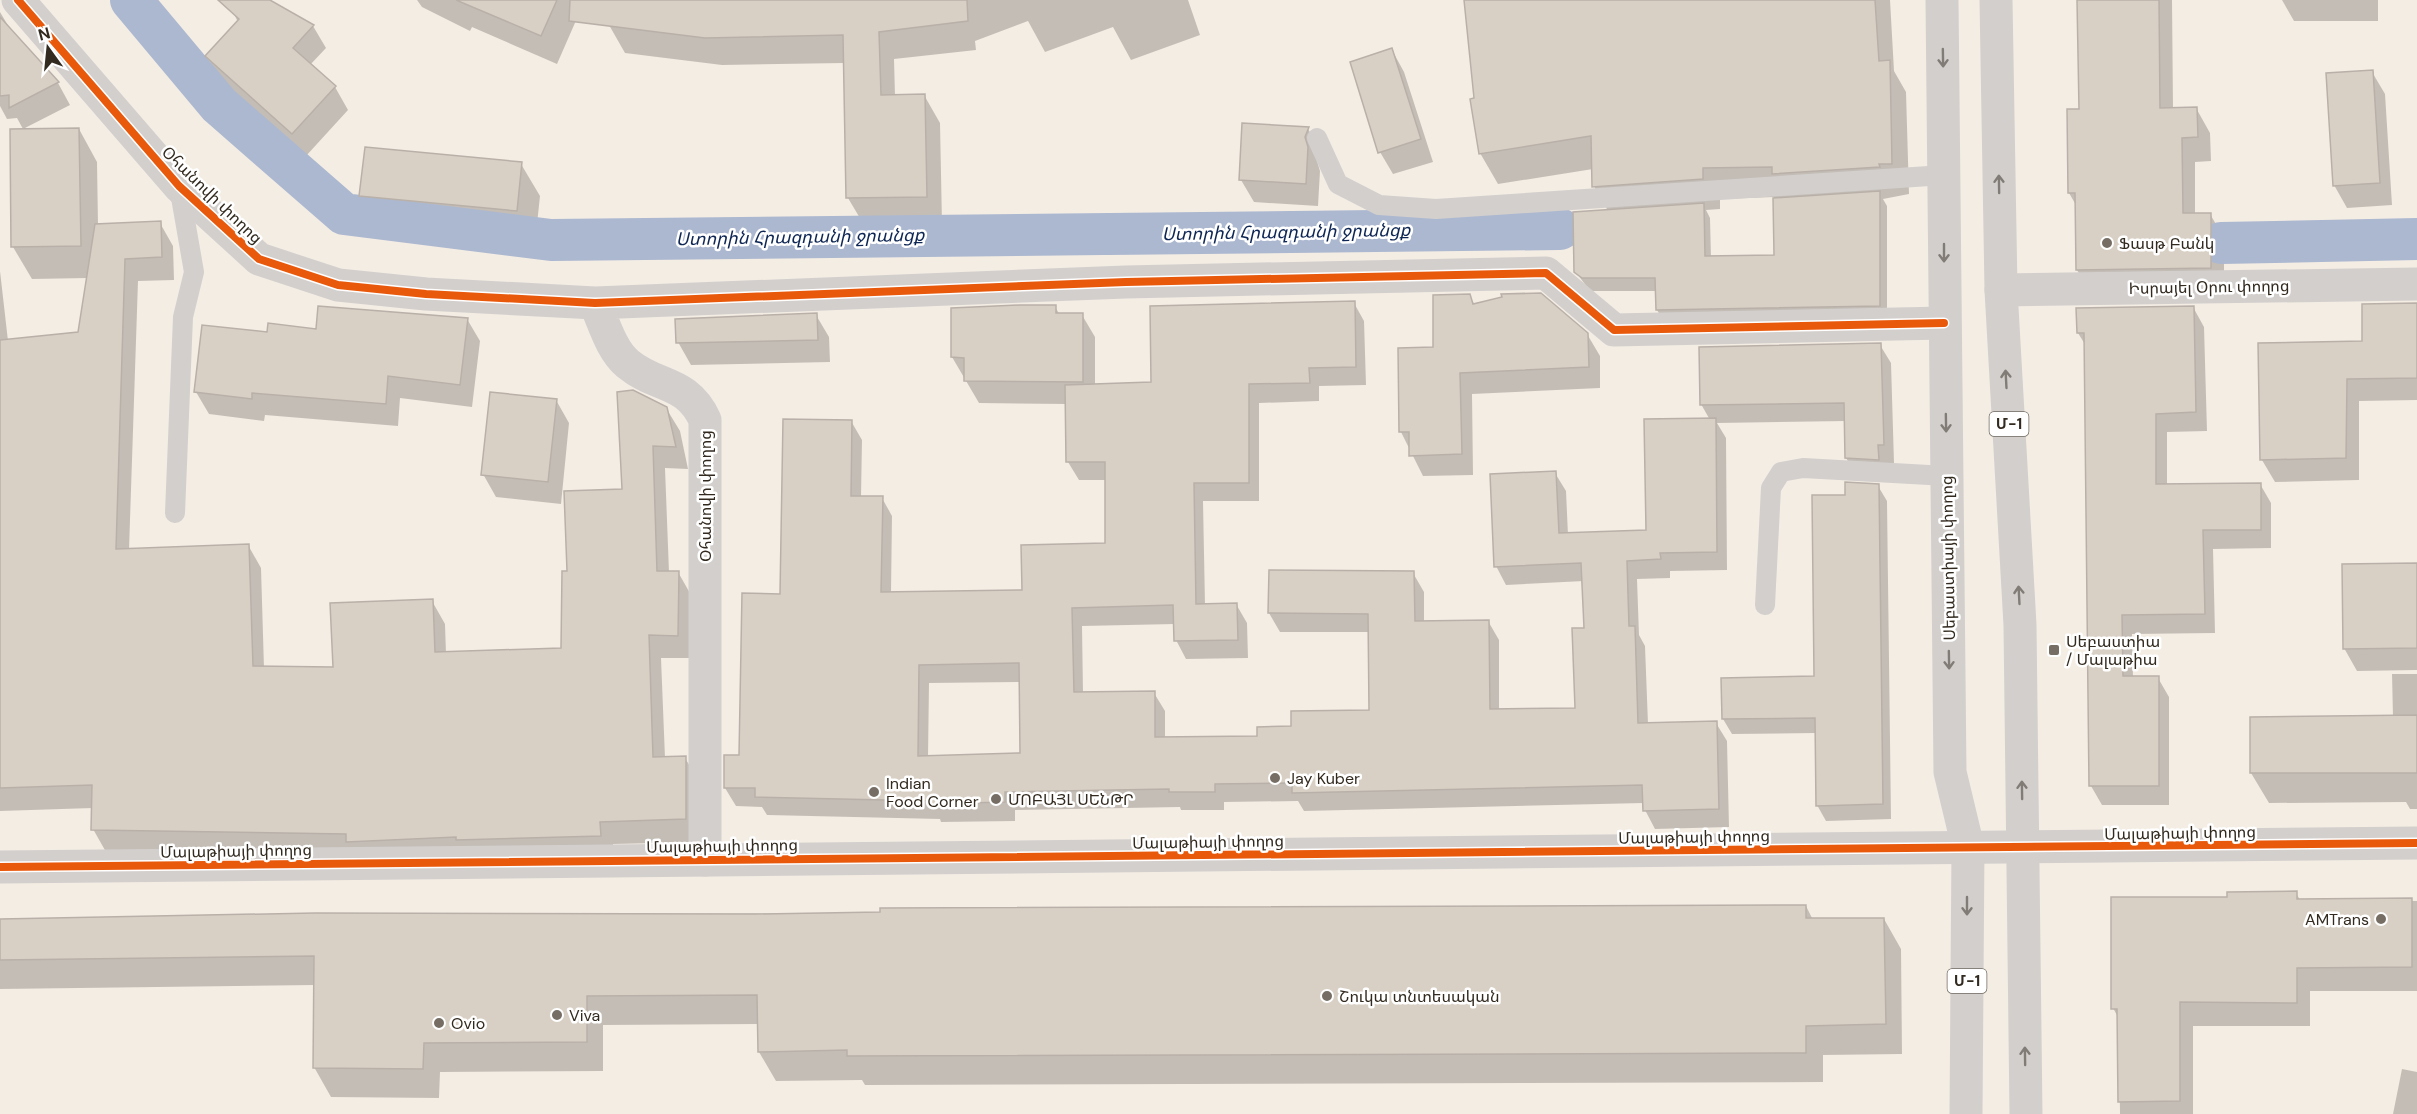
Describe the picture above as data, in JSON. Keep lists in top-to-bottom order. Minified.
{"streets":{"street":["Օհանովի փողոց","Իսրայել Օրու փողոց","Մ-1","Սեբաստիայի փողոց","Մալաթիայի փողոց"]},"crossings":[["Օհանովի փողոց","Մալաթիայի փողոց"],["Իսրայել Օրու փողոց","Մ-1"],["Մ-1","Մալաթիայի փողոց"],["Սեբաստիայի փողոց","Մալաթիայի փողոց"]],"water":["Ստորին Հրազդանի ջրանցք"],"places":{"other":["Ֆասթ Բանկ","Jay Kuber","Indian Food Corner","ՄՈԲԱՅԼ ՍԵՆԹՐ","AMTrans","Շուկա տնտեսական","Viva","Ovio"],"transit":["Սեբաստիա / Մալաթիա"]},"north":"top"}
